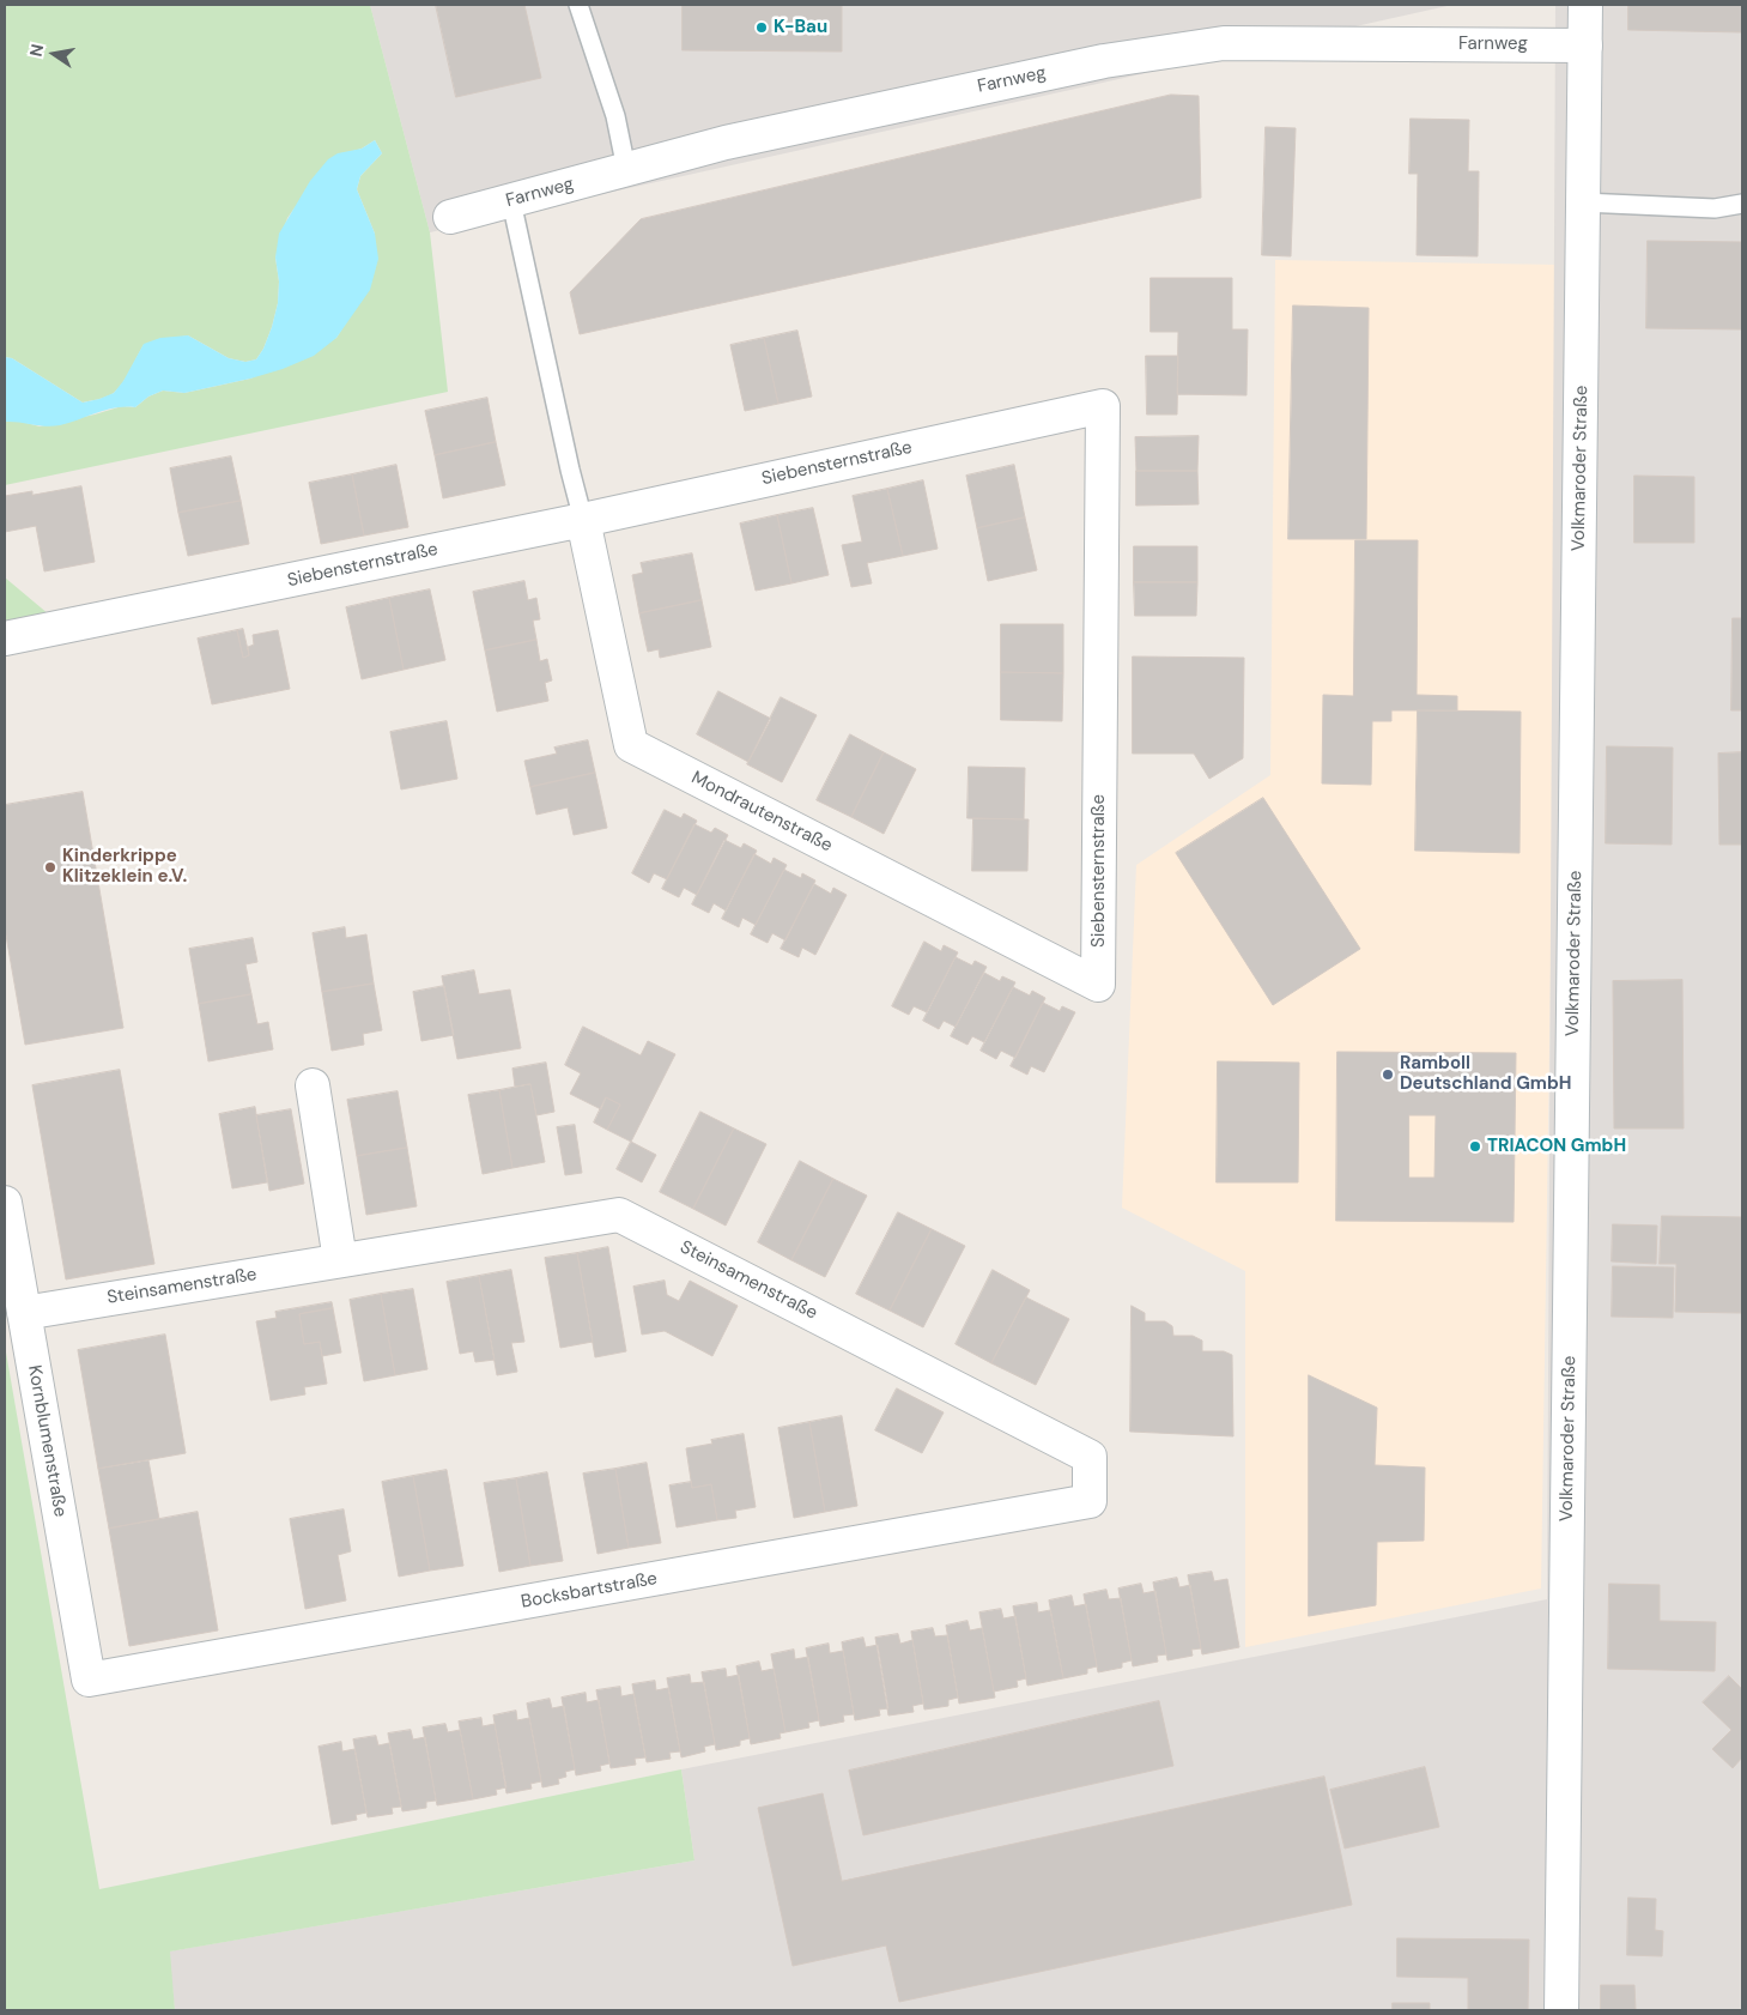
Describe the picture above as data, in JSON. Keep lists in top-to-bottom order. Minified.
{"streets":{"street":["Farnweg","Siebensternstraße","Volkmaroder Straße","Mondrautenstraße","Steinsamenstraße","Kornblumenstraße","Bocksbartstraße"]},"crossings":[["Farnweg","Volkmaroder Straße"],["Siebensternstraße","Mondrautenstraße"],["Steinsamenstraße","Kornblumenstraße"],["Steinsamenstraße","Bocksbartstraße"],["Kornblumenstraße","Bocksbartstraße"]],"places":["K-Bau","Kinderkrippe Klitzeklein e.V.","Ramboll Deutschland GmbH","TRIACON GmbH"],"north":"left"}
